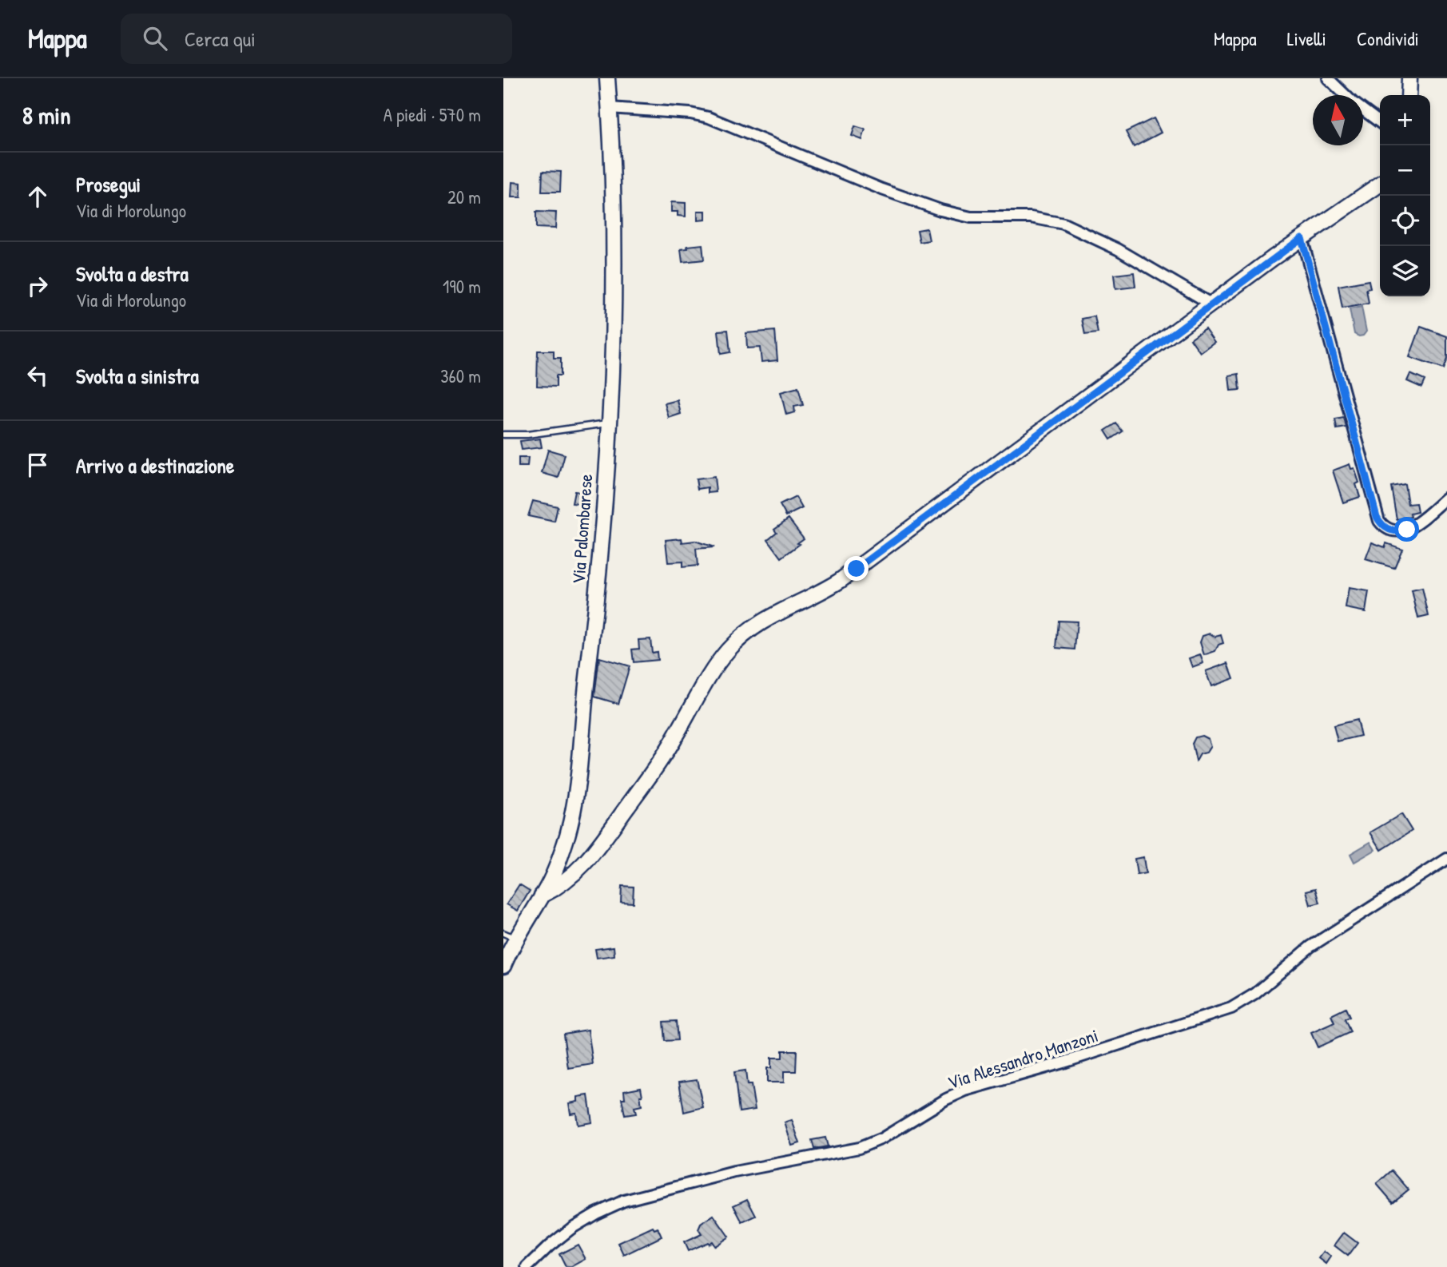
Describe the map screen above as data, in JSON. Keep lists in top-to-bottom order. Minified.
{"streets":{"street":["Via Palombarese","Via Alessandro Manzoni"]},"north":"top","page":{"header":"Mappa","search":"Cerca qui","nav":["Mappa","Livelli","Condividi"],"heading":["8 min","A piedi · 570 m"],"map_buttons":["+","−"],"list":[["Prosegui","Via di Morolungo","20 m"],["Svolta a destra","Via di Morolungo","190 m"],["Svolta a sinistra","360 m"],"Arrivo a destinazione"]}}
